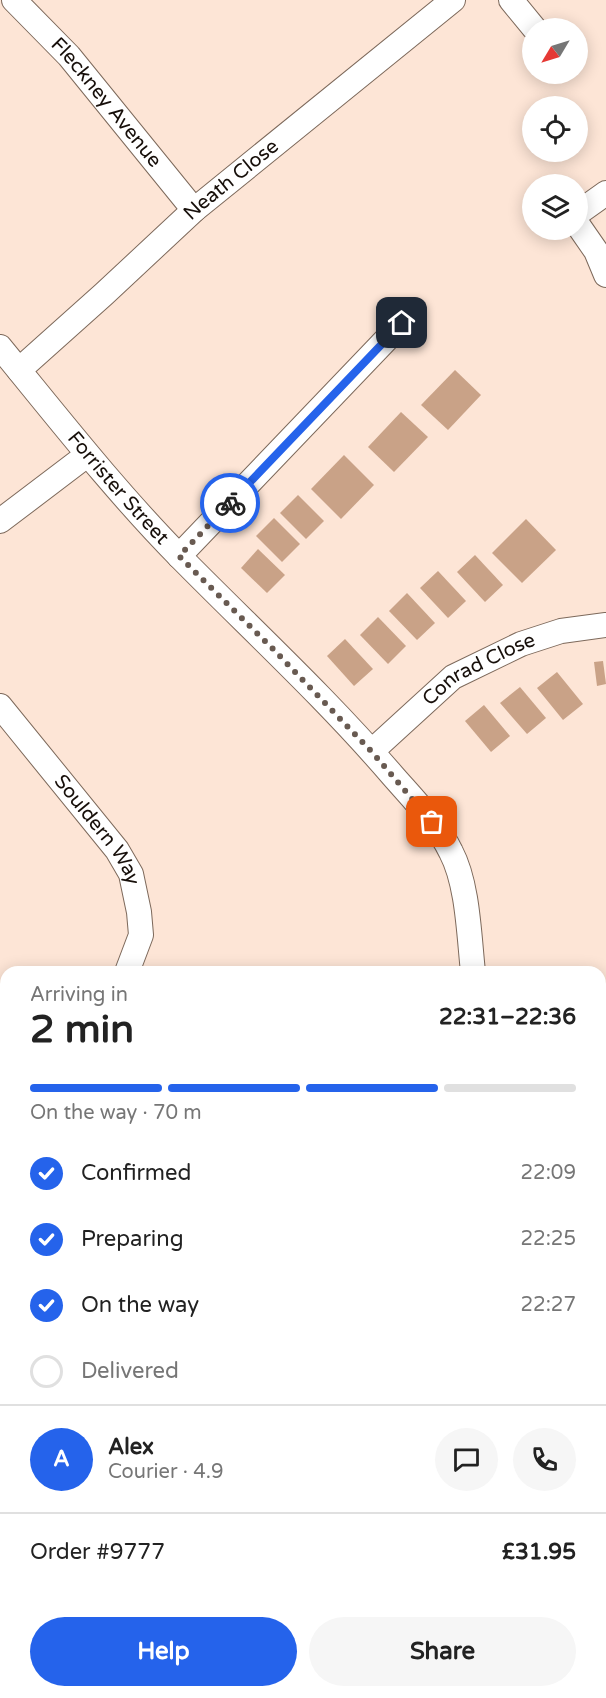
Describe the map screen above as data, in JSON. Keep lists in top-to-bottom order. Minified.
{"streets":{"street":["Fleckney Avenue","Neath Close","Forrister Street","Conrad Close","Souldern Way"]},"crossings":[["Fleckney Avenue","Neath Close"],["Neath Close","Forrister Street"],["Forrister Street","Conrad Close"]],"north":"bottom left","page":{"heading":["2 min","Arriving in","22:31–22:36"],"panel":["Alex","Courier · 4.9","Order #9777","£31.95"],"bar":"On the way · 70 m","list":[["Confirmed","22:09"],["Preparing","22:25"],["On the way","22:27"],"Delivered"],"round":"A","buttons":["Help","Share"]}}
